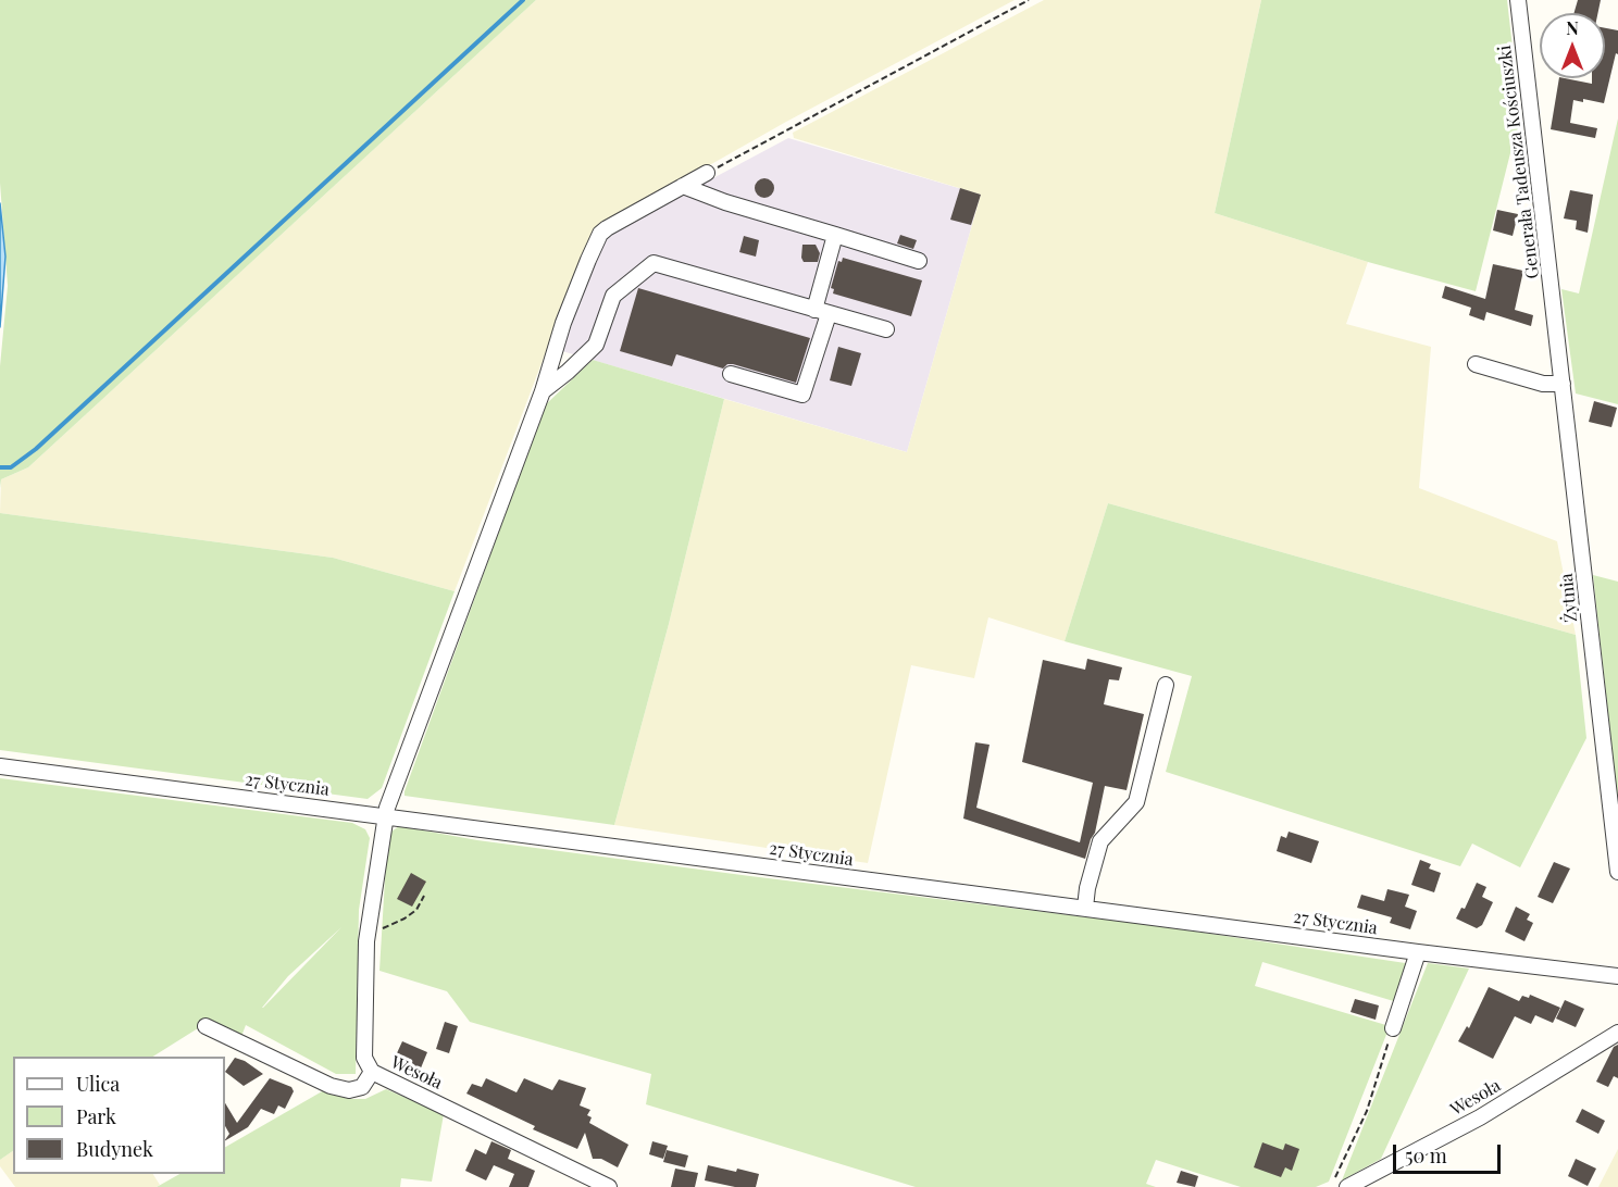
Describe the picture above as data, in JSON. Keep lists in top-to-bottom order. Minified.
{"streets":{"street":["Generała Tadeusza Kościuszki","Żytnia","27 Stycznia","Wesoła"]},"crossings":[["Generała Tadeusza Kościuszki","Żytnia"],["27 Stycznia","Wesoła"]],"legend":["Ulica","Park","Budynek"],"scale_bar":"50 m","north":"top"}
